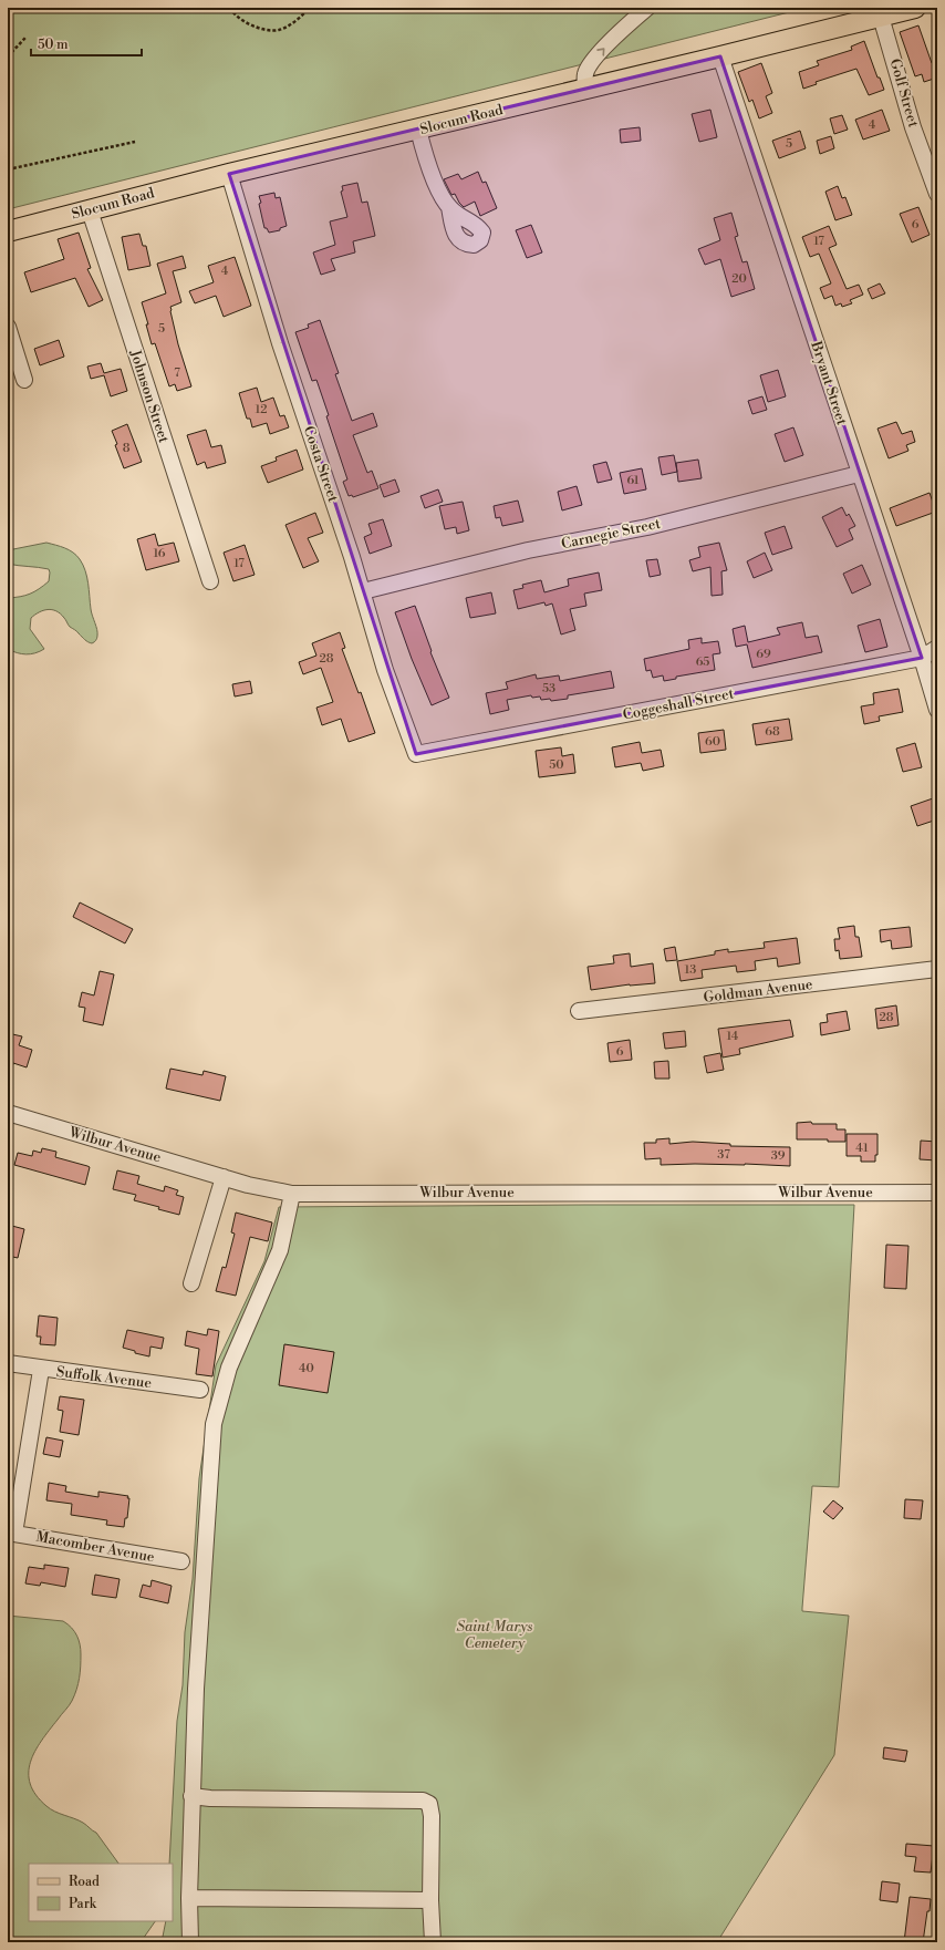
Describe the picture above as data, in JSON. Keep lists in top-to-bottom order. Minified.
{"streets":{"main road":["Slocum Road"],"street":["Golf Street","Bryant Street","Johnson Street","Costa Street","Carnegie Street","Coggeshall Street","Goldman Avenue","Wilbur Avenue","Suffolk Avenue","Macomber Avenue"]},"crossings":[["Golf Street","Slocum Road"],["Slocum Road","Bryant Street"],["Slocum Road","Johnson Street"],["Slocum Road","Costa Street"],["Bryant Street","Carnegie Street"],["Bryant Street","Coggeshall Street"],["Costa Street","Carnegie Street"],["Costa Street","Coggeshall Street"]],"parks":["Saint Marys Cemetery"],"house_numbers":["4","5","6","17","4","20","5","7","12","8","61","16","17","69","28","65","53","68","60","50","13","28","14","6","41","37","39","40"],"legend":["Road","Park"],"scale_bar":"50 m"}
